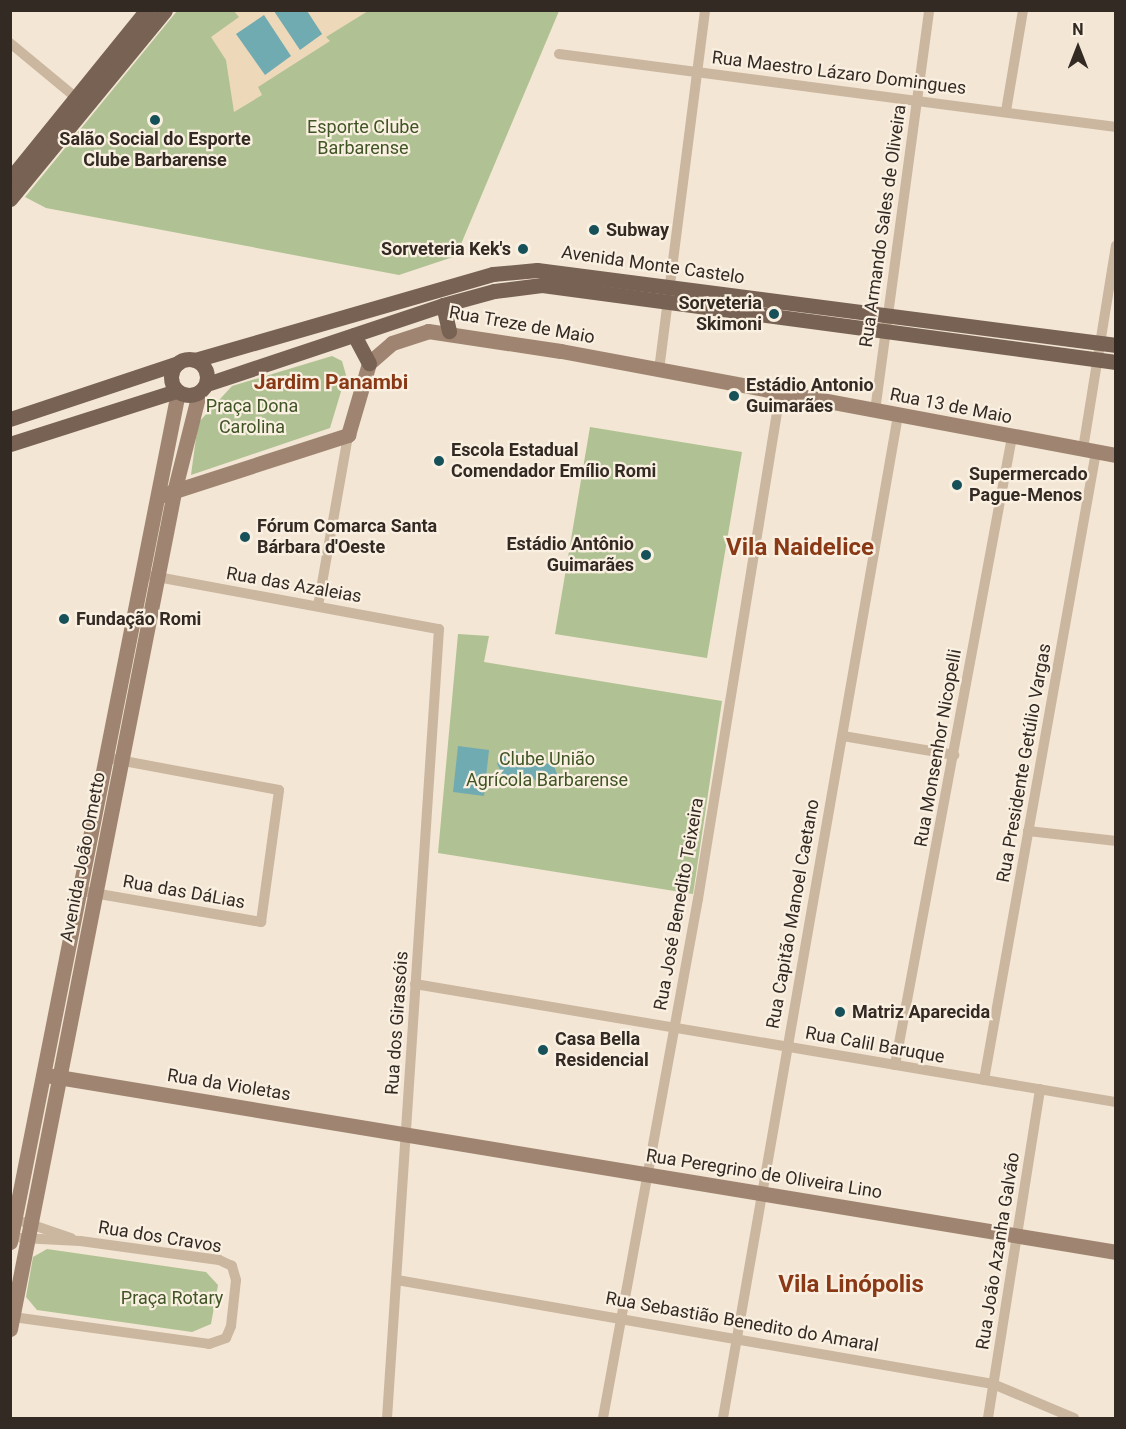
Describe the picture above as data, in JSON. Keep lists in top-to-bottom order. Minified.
{"streets":{"main road":["Avenida Monte Castelo"],"street":["Rua Maestro Lázaro Domingues","Rua Armando Sales de Oliveira","Rua Treze de Maio","Rua 13 de Maio","Rua das Azaleias","Rua Monsenhor Nicopelli","Rua Presidente Getúlio Vargas","Avenida João Ometto","Rua das DáLias","Rua José Benedito Teixeira","Rua Capitão Manoel Caetano","Rua dos Girassóis","Rua Calil Baruque","Rua da Violetas","Rua Peregrino de Oliveira Lino","Rua dos Cravos","Rua João Azanha Galvão","Rua Sebastião Benedito do Amaral"]},"crossings":[["Rua Maestro Lázaro Domingues","Rua Armando Sales de Oliveira"],["Rua Armando Sales de Oliveira","Avenida Monte Castelo"],["Rua Armando Sales de Oliveira","Rua 13 de Maio"],["Avenida Monte Castelo","Rua Presidente Getúlio Vargas"],["Avenida Monte Castelo","Avenida João Ometto"],["Rua Treze de Maio","Rua 13 de Maio"],["Rua Treze de Maio","Rua José Benedito Teixeira"],["Rua 13 de Maio","Rua Monsenhor Nicopelli"],["Rua 13 de Maio","Rua Presidente Getúlio Vargas"],["Rua 13 de Maio","Rua José Benedito Teixeira"],["Rua 13 de Maio","Rua Capitão Manoel Caetano"],["Rua das Azaleias","Avenida João Ometto"],["Rua das Azaleias","Rua dos Girassóis"],["Rua Monsenhor Nicopelli","Rua Calil Baruque"],["Rua Presidente Getúlio Vargas","Rua Calil Baruque"],["Avenida João Ometto","Rua das DáLias"],["Avenida João Ometto","Rua da Violetas"],["Avenida João Ometto","Rua dos Cravos"],["Rua José Benedito Teixeira","Rua Calil Baruque"],["Rua José Benedito Teixeira","Rua Peregrino de Oliveira Lino"],["Rua José Benedito Teixeira","Rua Sebastião Benedito do Amaral"],["Rua Capitão Manoel Caetano","Rua Calil Baruque"],["Rua Capitão Manoel Caetano","Rua Peregrino de Oliveira Lino"],["Rua Capitão Manoel Caetano","Rua Sebastião Benedito do Amaral"],["Rua dos Girassóis","Rua Calil Baruque"],["Rua dos Girassóis","Rua da Violetas"],["Rua dos Girassóis","Rua Peregrino de Oliveira Lino"],["Rua dos Girassóis","Rua Sebastião Benedito do Amaral"],["Rua Calil Baruque","Rua João Azanha Galvão"],["Rua da Violetas","Rua Peregrino de Oliveira Lino"],["Rua Peregrino de Oliveira Lino","Rua João Azanha Galvão"],["Rua João Azanha Galvão","Rua Sebastião Benedito do Amaral"]],"districts":["Jardim Panambi","Vila Naidelice","Vila Linópolis"],"parks":["Esporte Clube Barbarense","Praça Dona Carolina","Clube União Agrícola Barbarense","Praça Rotary"],"places":["Salão Social do Esporte Clube Barbarense","Subway","Sorveteria Kek's","Sorveteria Skimoni","Estádio Antonio Guimarães","Escola Estadual Comendador Emílio Romi","Supermercado Pague-Menos","Fórum Comarca Santa Bárbara d'Oeste","Estádio Antônio Guimarães","Fundação Romi","Matriz Aparecida","Casa Bella Residencial"],"north":"top"}
